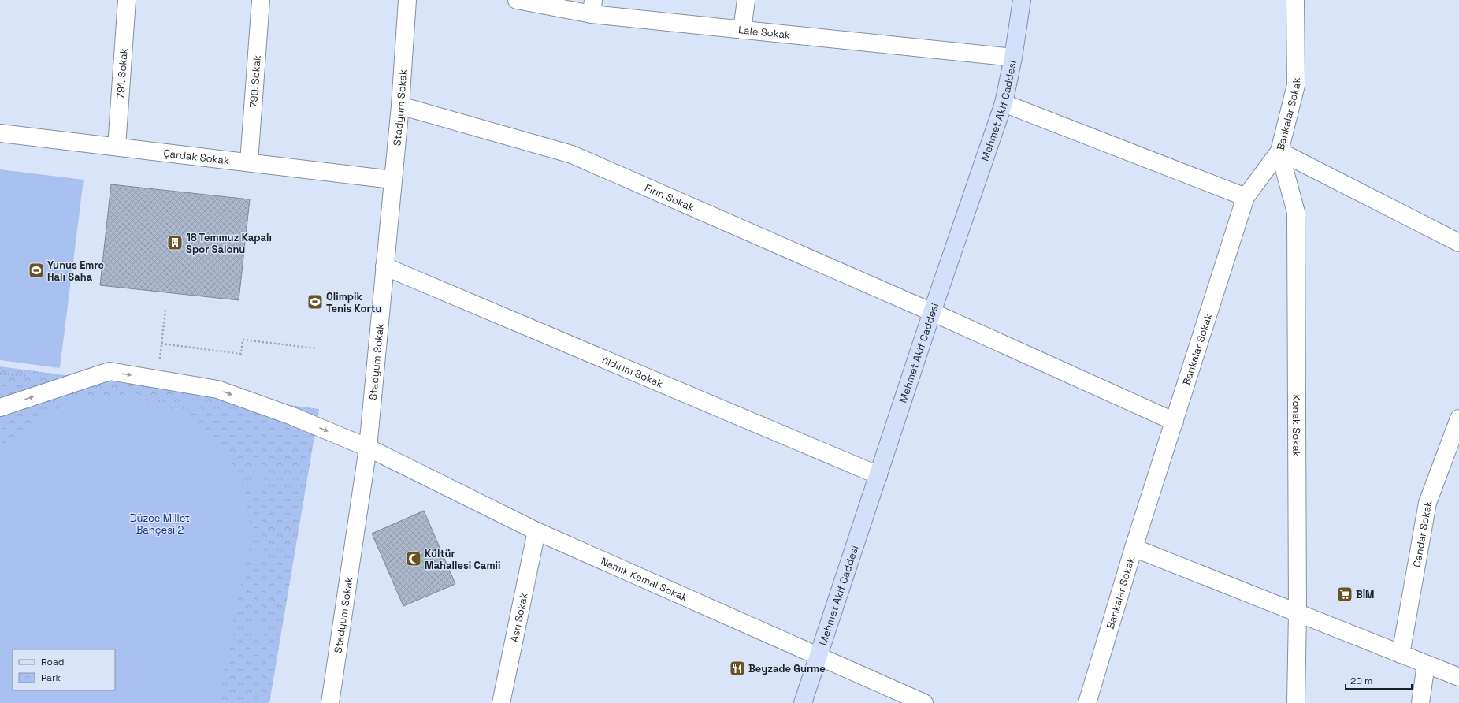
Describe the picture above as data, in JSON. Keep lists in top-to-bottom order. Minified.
{"streets":{"main road":["Mehmet Akif Caddesi"],"street":["Lale Sokak","791. Sokak","790. Sokak","Stadyum Sokak","Bankalar Sokak","Çardak Sokak","Fırın Sokak","Yıldırım Sokak","Konak Sokak","Candar Sokak","Namık Kemal Sokak","Asrı Sokak"]},"crossings":[["Lale Sokak","Mehmet Akif Caddesi"],["791. Sokak","Çardak Sokak"],["790. Sokak","Çardak Sokak"],["Stadyum Sokak","Çardak Sokak"],["Stadyum Sokak","Fırın Sokak"],["Stadyum Sokak","Yıldırım Sokak"],["Stadyum Sokak","Namık Kemal Sokak"],["Mehmet Akif Caddesi","Fırın Sokak"],["Mehmet Akif Caddesi","Yıldırım Sokak"],["Mehmet Akif Caddesi","Namık Kemal Sokak"],["Bankalar Sokak","Fırın Sokak"],["Bankalar Sokak","Konak Sokak"],["Namık Kemal Sokak","Asrı Sokak"]],"one_way":["Namık Kemal Sokak"],"parks":["Düzce Millet Bahçesi 2"],"places":{"building":["18 Temmuz Kapalı Spor Salonu"],"sports":["Yunus Emre Halı Saha","Olimpik Tenis Kortu"],"mosque":["Kültür Mahallesi Camii"],"supermarket":["BİM"],"restaurant":["Beyzade Gurme"]},"legend":["Road","Park"],"scale_bar":"20 m"}
